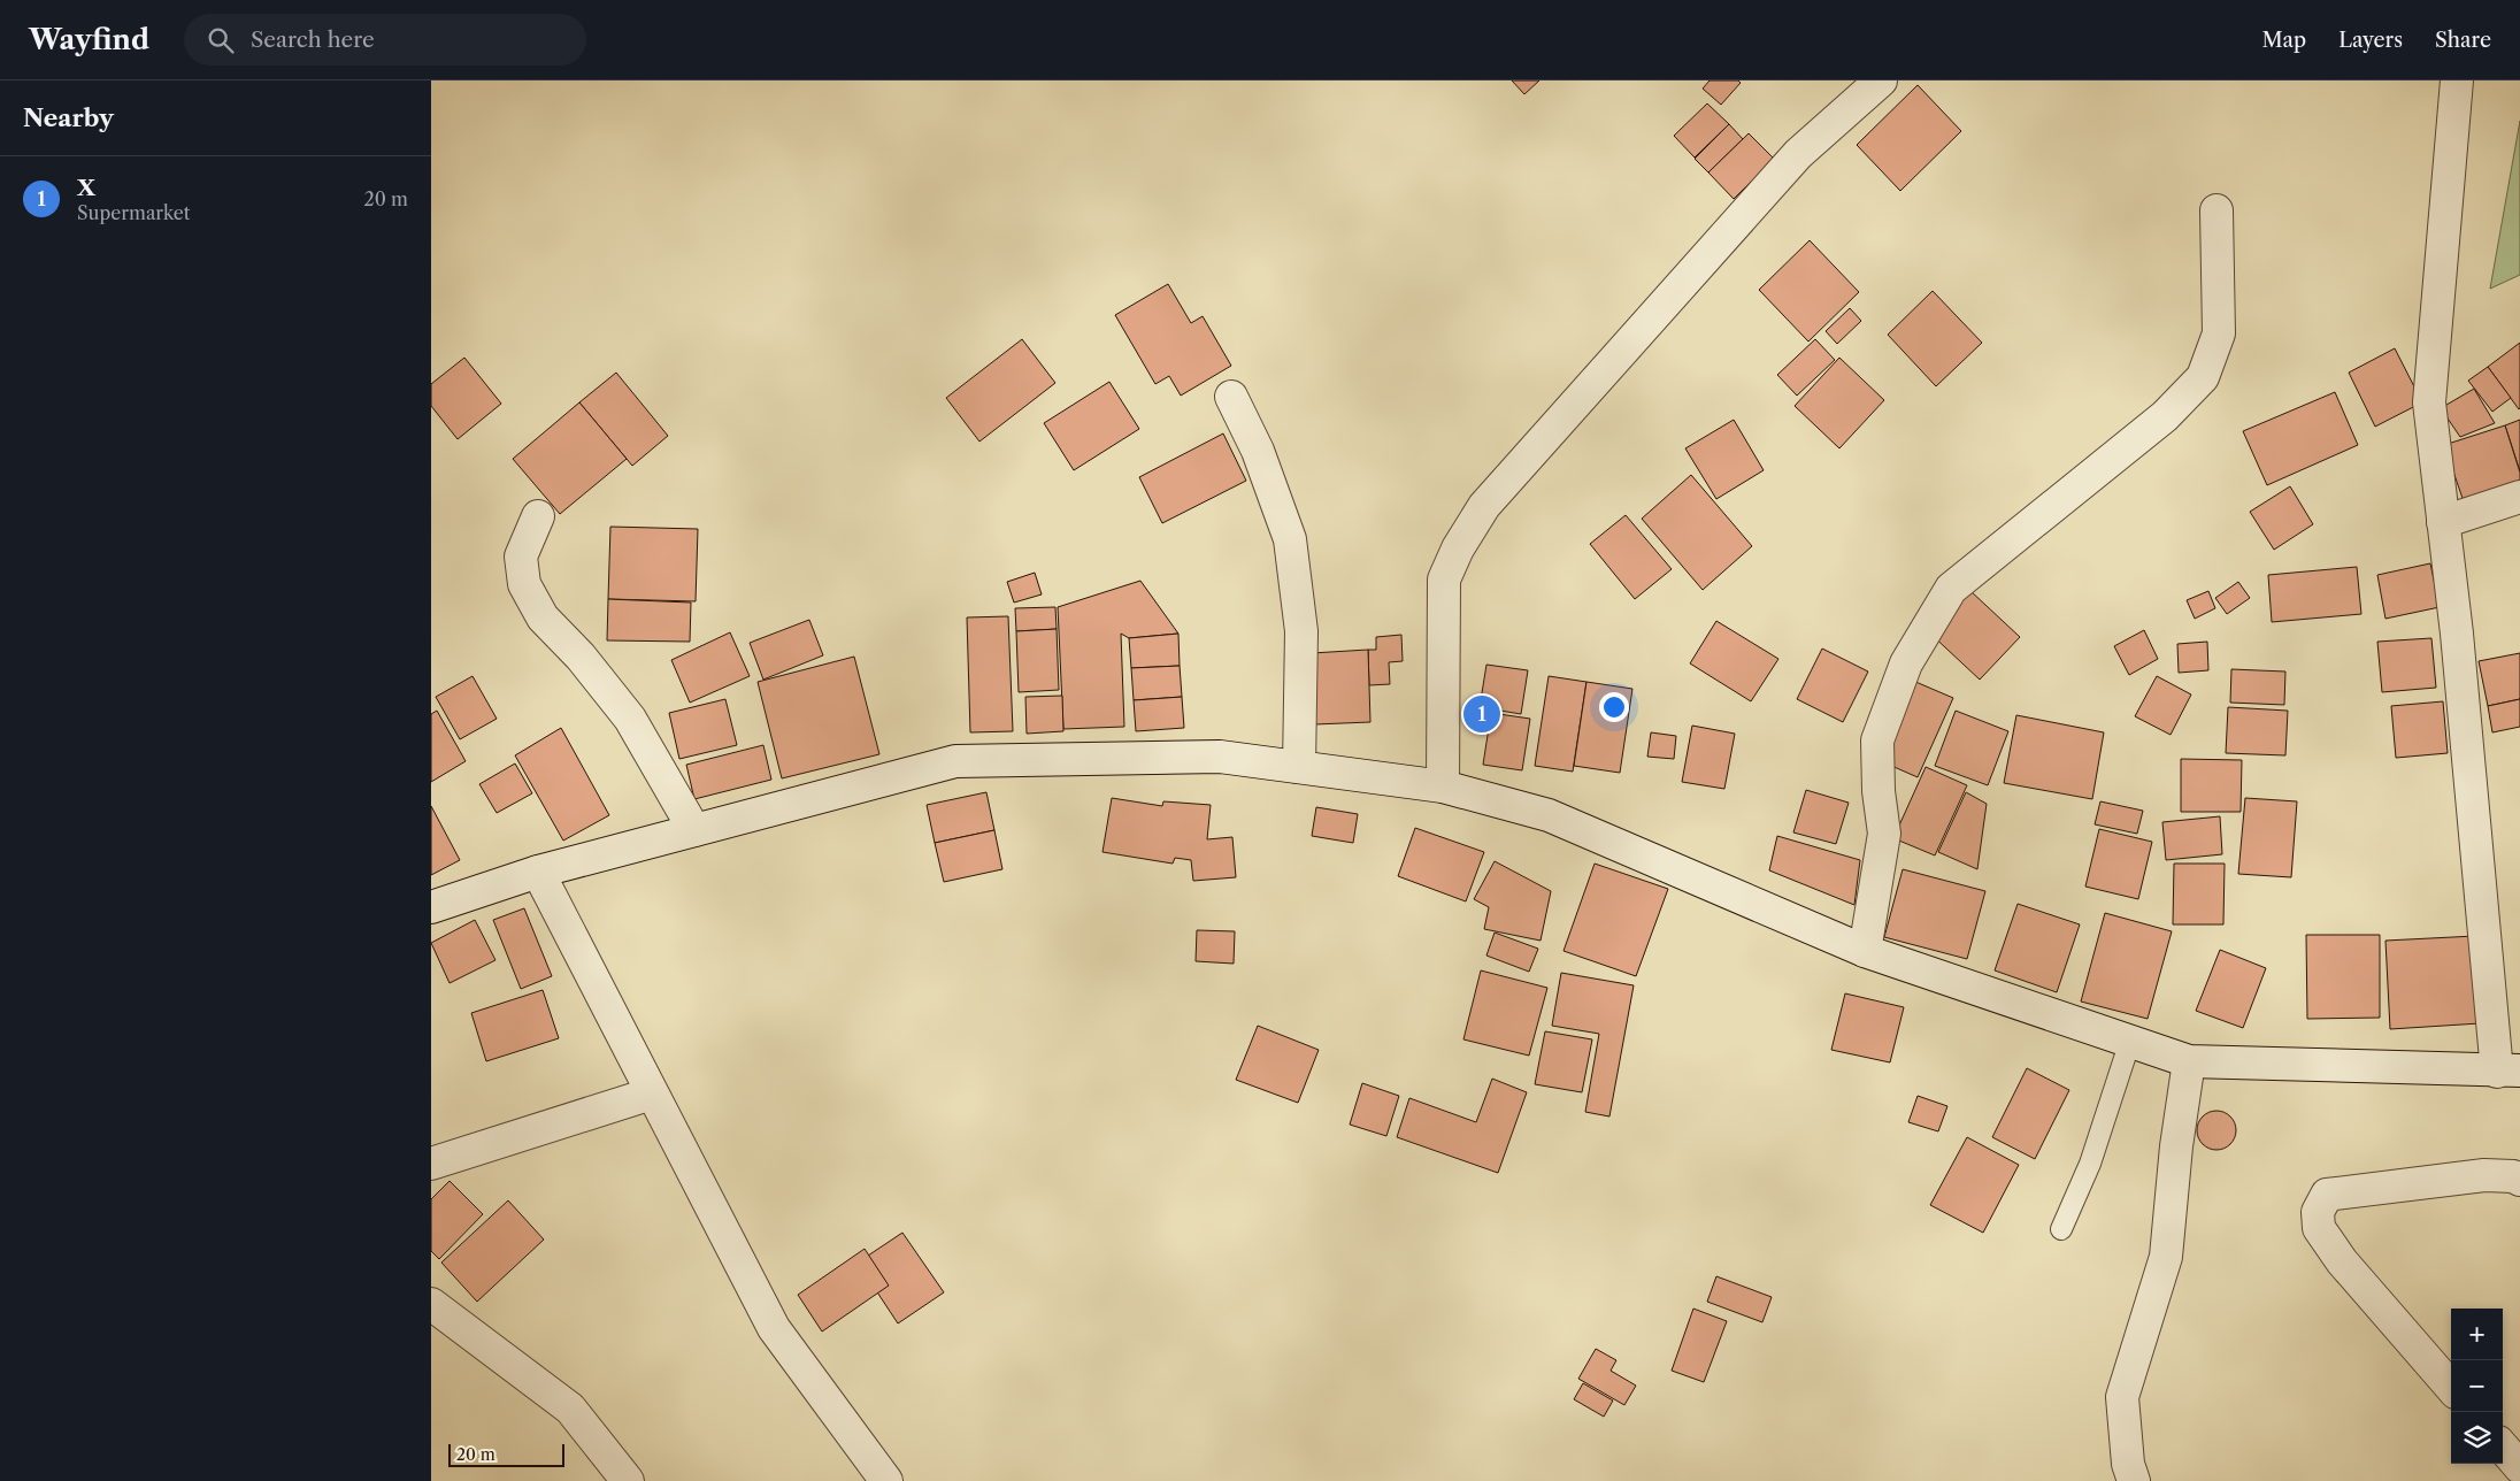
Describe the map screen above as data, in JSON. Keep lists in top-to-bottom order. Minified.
{"scale_bar":"20 m","page":{"header":"Wayfind","search":"Search here","nav":["Map","Layers","Share"],"heading":"Nearby","list":[{"mark":"1","name":"X","note":"Supermarket","value":"20 m"}],"pins":"1","map_buttons":["+","−"],"scale":"20 m"}}
